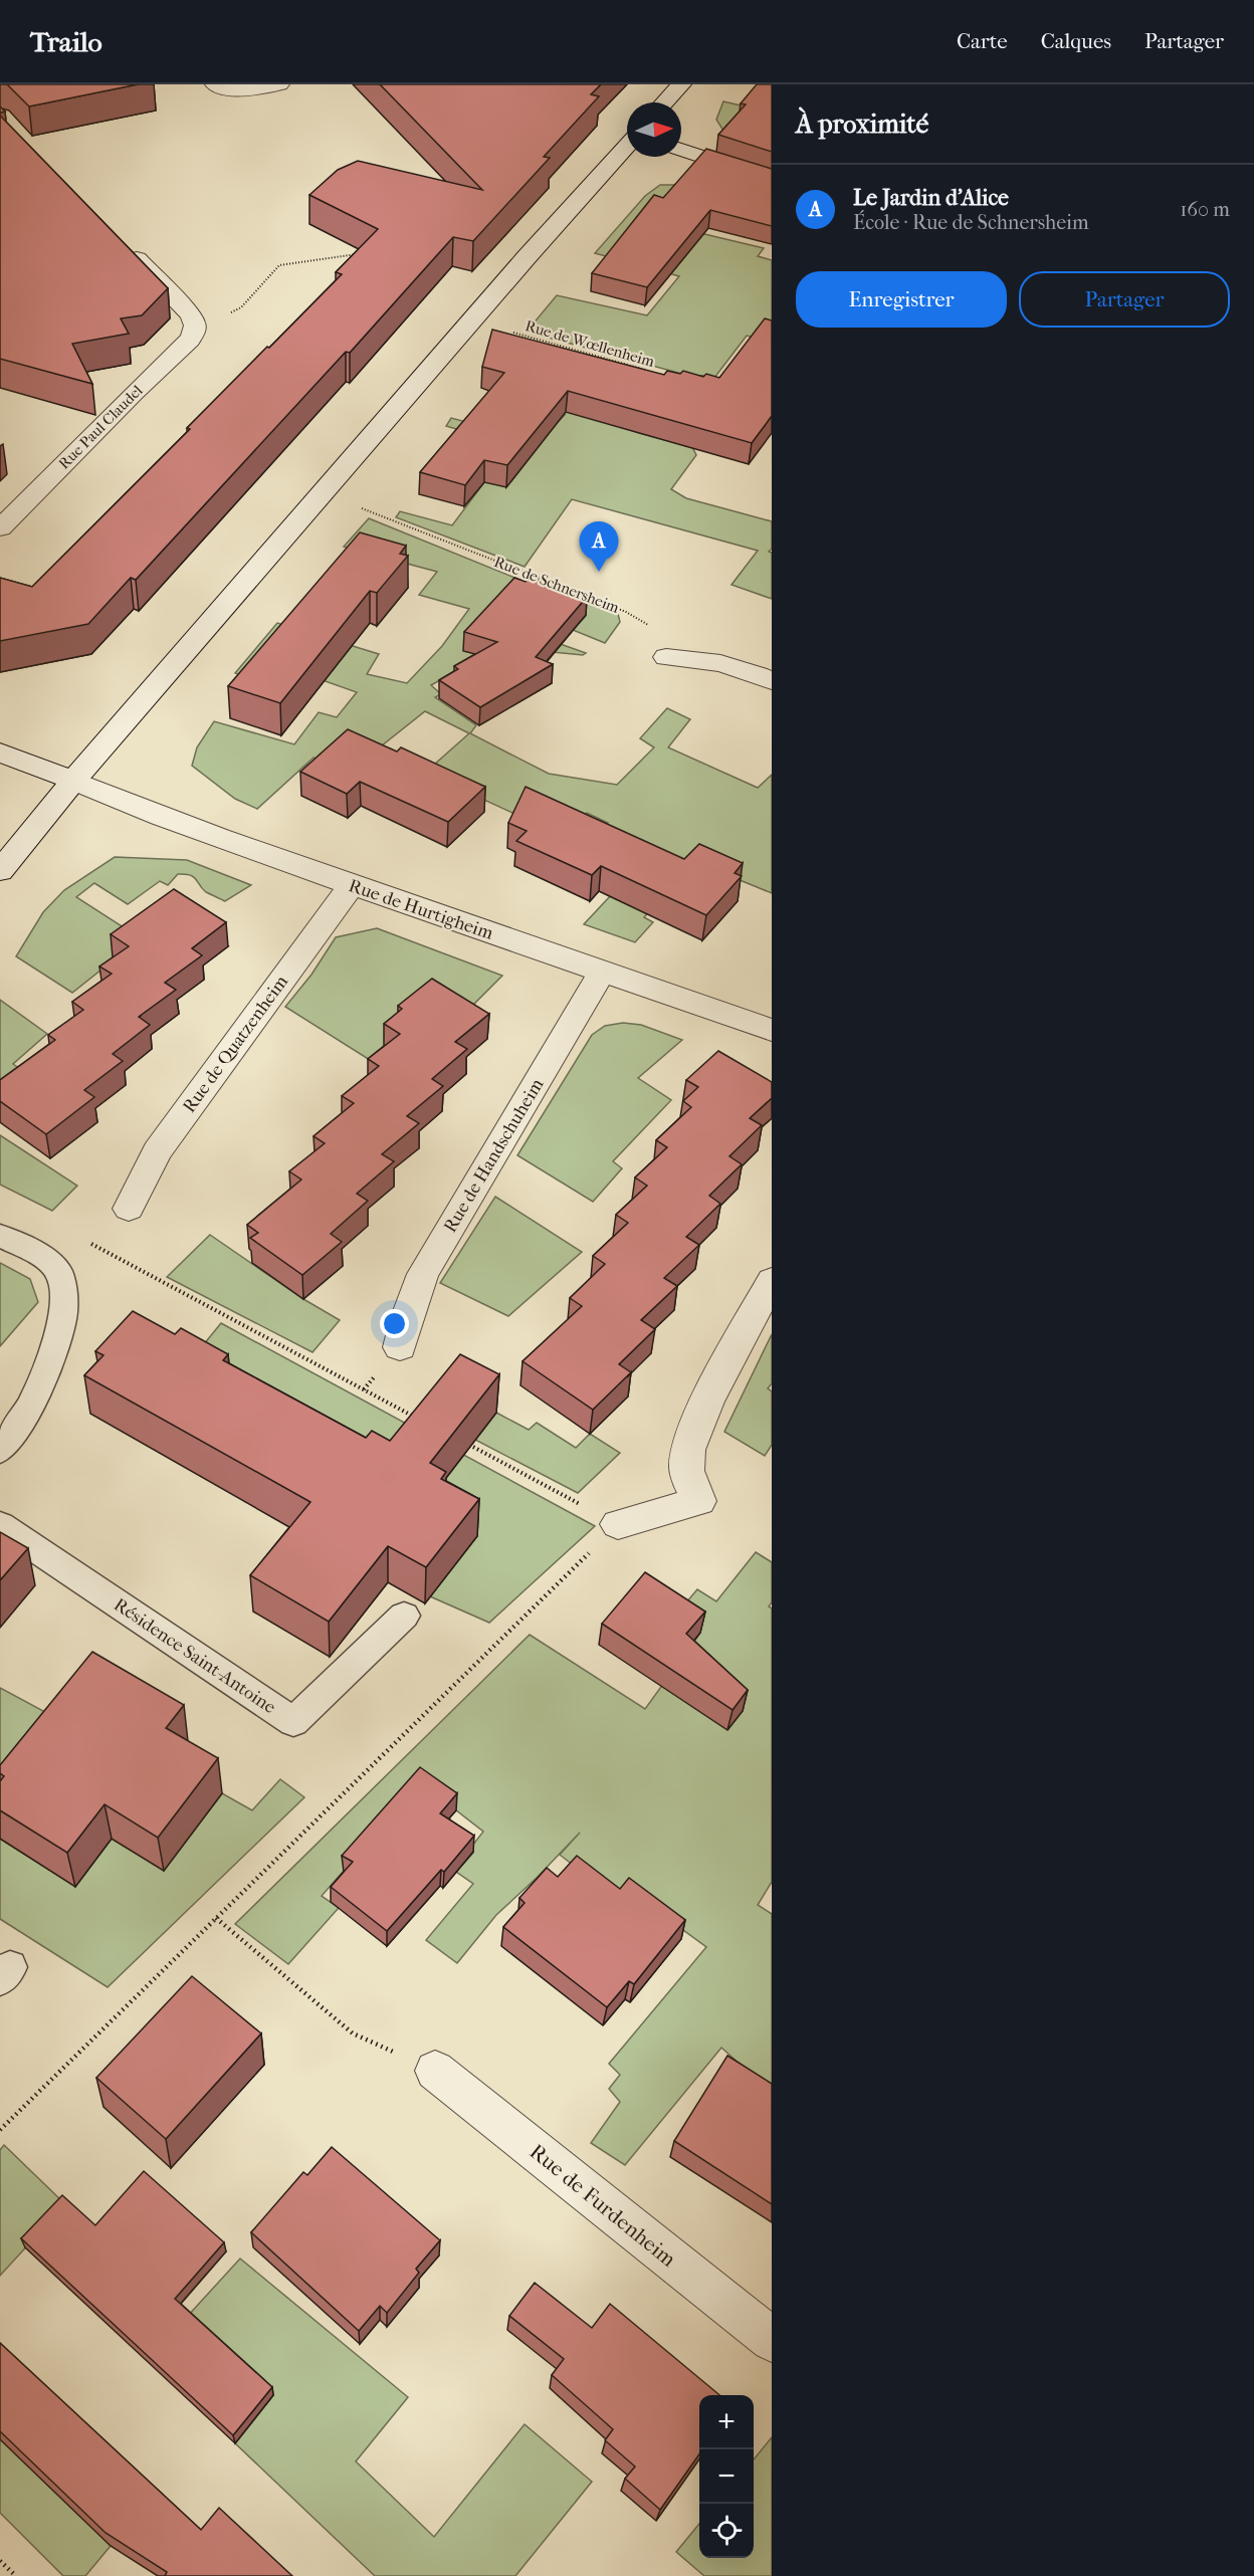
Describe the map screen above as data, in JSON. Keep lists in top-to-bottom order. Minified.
{"streets":{"street":["Rue Paul Claudel","Rue de Hurtigheim","Rue de Quatzenheim","Rue de Handschuheim","Rue de Furdenheim"],"lane":["Résidence Saint-Antoine"],"path":["Rue de Wœllenheim","Rue de Schnersheim"]},"crossings":[["Rue de Hurtigheim","Rue de Quatzenheim"],["Rue de Hurtigheim","Rue de Handschuheim"]],"north":"right","page":{"header":"Trailo","nav":["Carte","Calques","Partager"],"heading":"À proximité","list":[{"mark":"A","name":"Le Jardin d'Alice","note":"École · Rue de Schnersheim","value":"160 m"}],"buttons":["Enregistrer","Partager"],"pins":"A","map_buttons":["+","−"]}}
